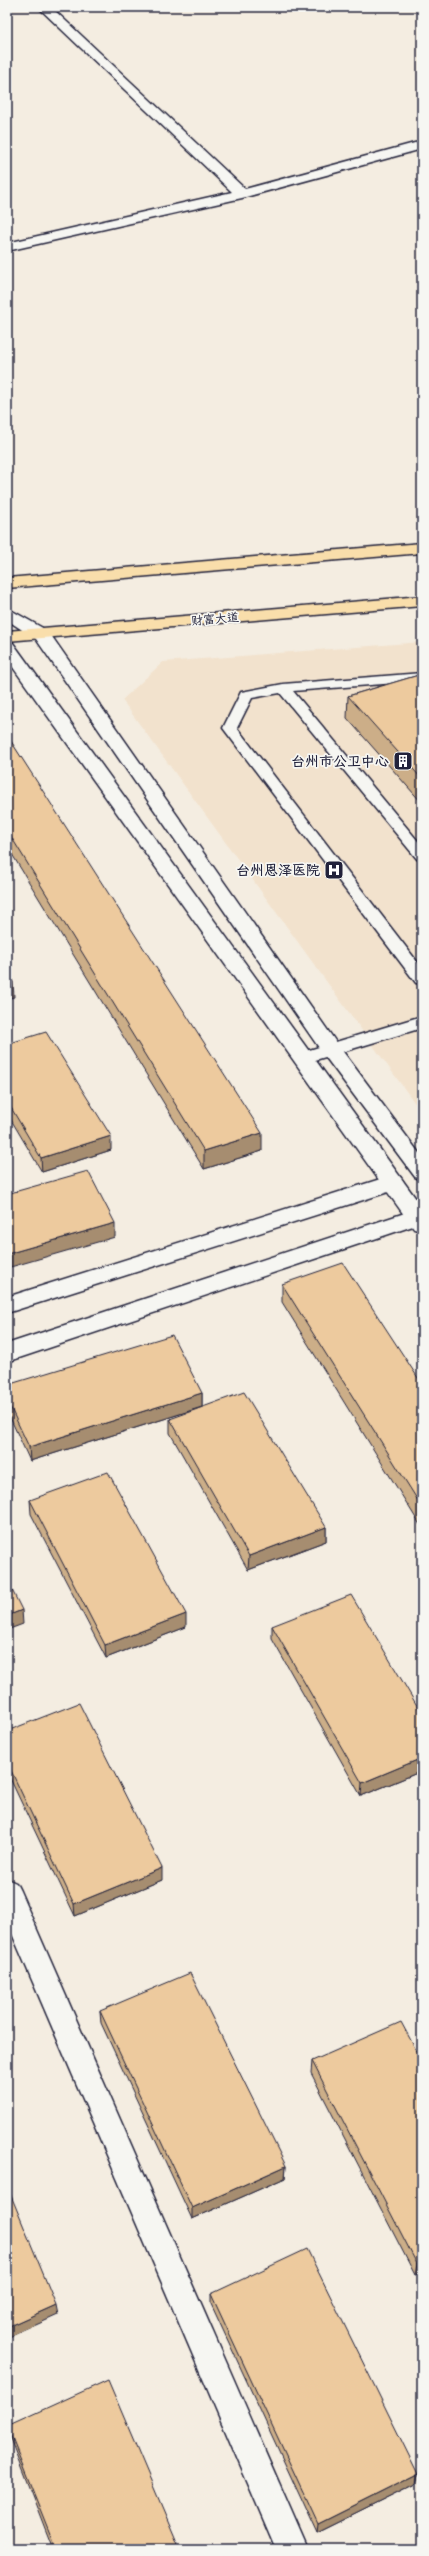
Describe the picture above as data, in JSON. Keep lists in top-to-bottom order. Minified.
{"streets":{"main road":["财富大道"]},"places":{"building":["台州市公卫中心"],"hospital":["台州恩泽医院"]}}
